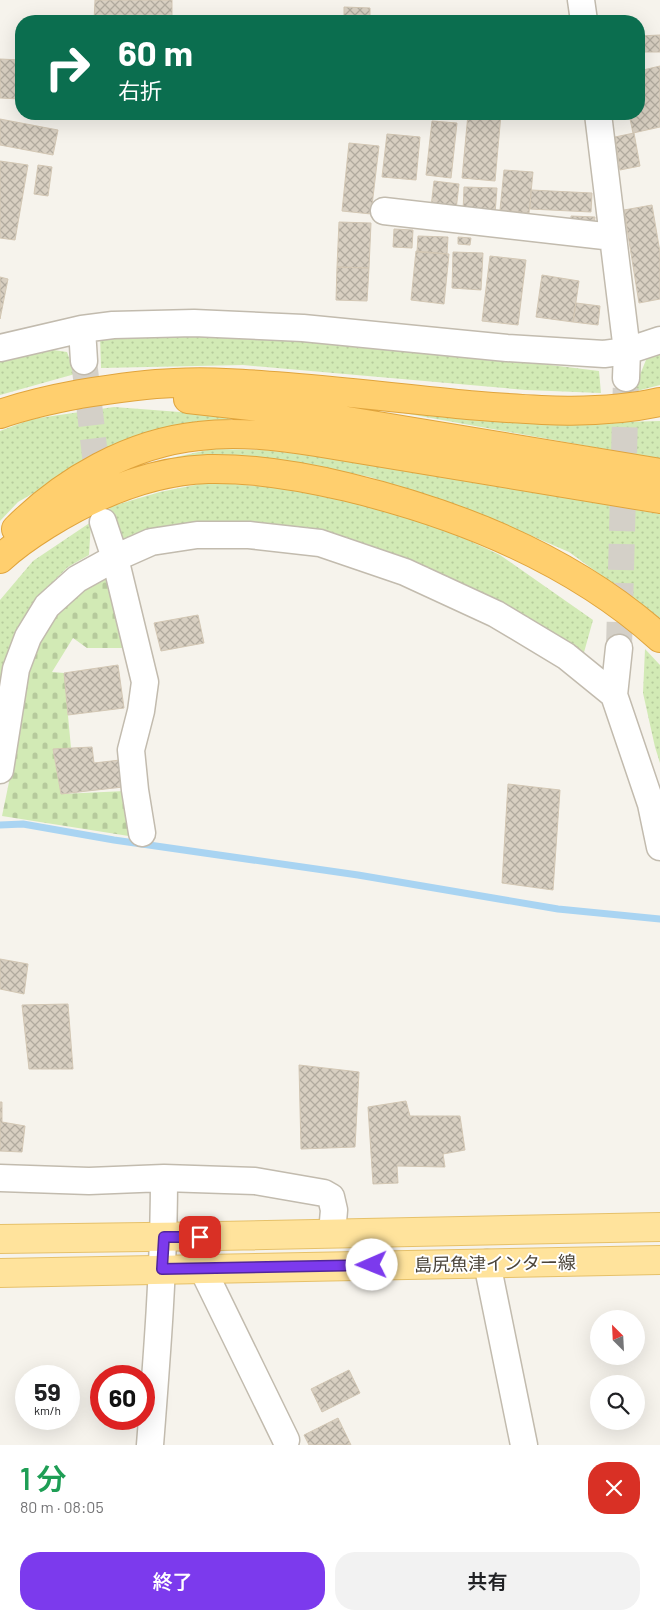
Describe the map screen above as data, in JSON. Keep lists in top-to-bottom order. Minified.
{"streets":{"main road":["島尻魚津インター線"]},"north":"top left","page":{"turn":["60 m","右折"],"speed":"59 km/h","limit":"60","heading":["1 分","80 m · 08:05"],"buttons":["終了","共有"]}}
